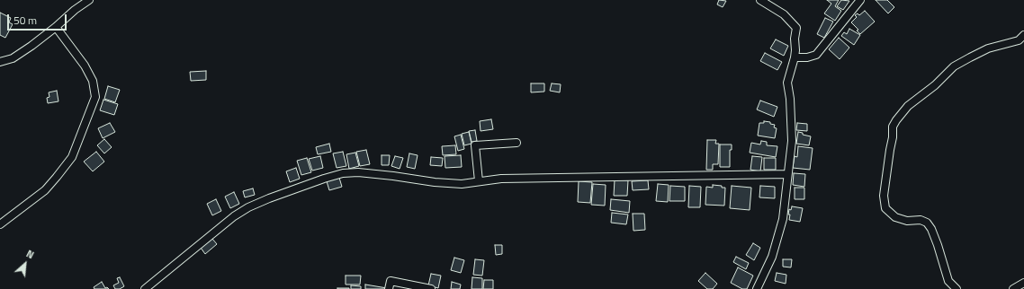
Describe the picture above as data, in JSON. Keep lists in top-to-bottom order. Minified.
{"scale_bar":"50 m","north":"top right"}
